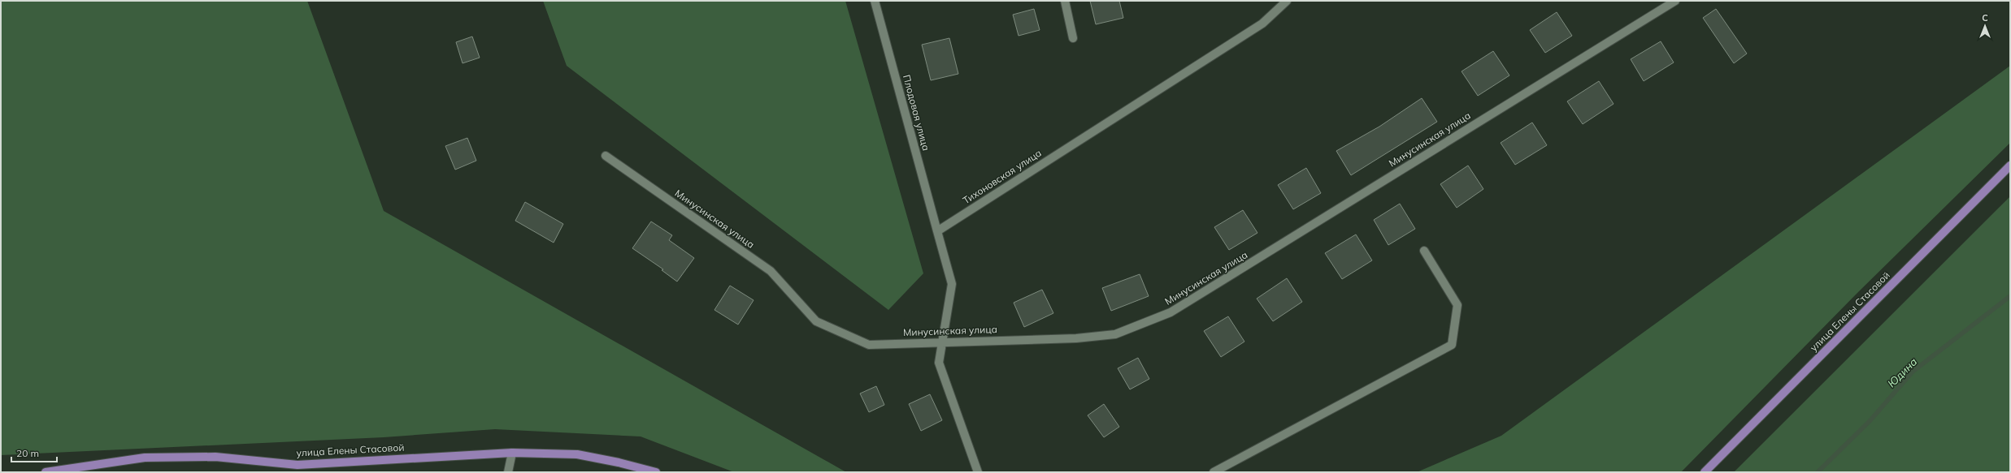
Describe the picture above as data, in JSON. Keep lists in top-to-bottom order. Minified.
{"streets":{"main road":["улица Елены Стасовой"],"street":["Плодовая улица","Минусинская улица","Тихоновская улица"]},"crossings":[["Плодовая улица","Тихоновская улица"]],"water":["Юдина"],"scale_bar":"20 m","north":"top"}
